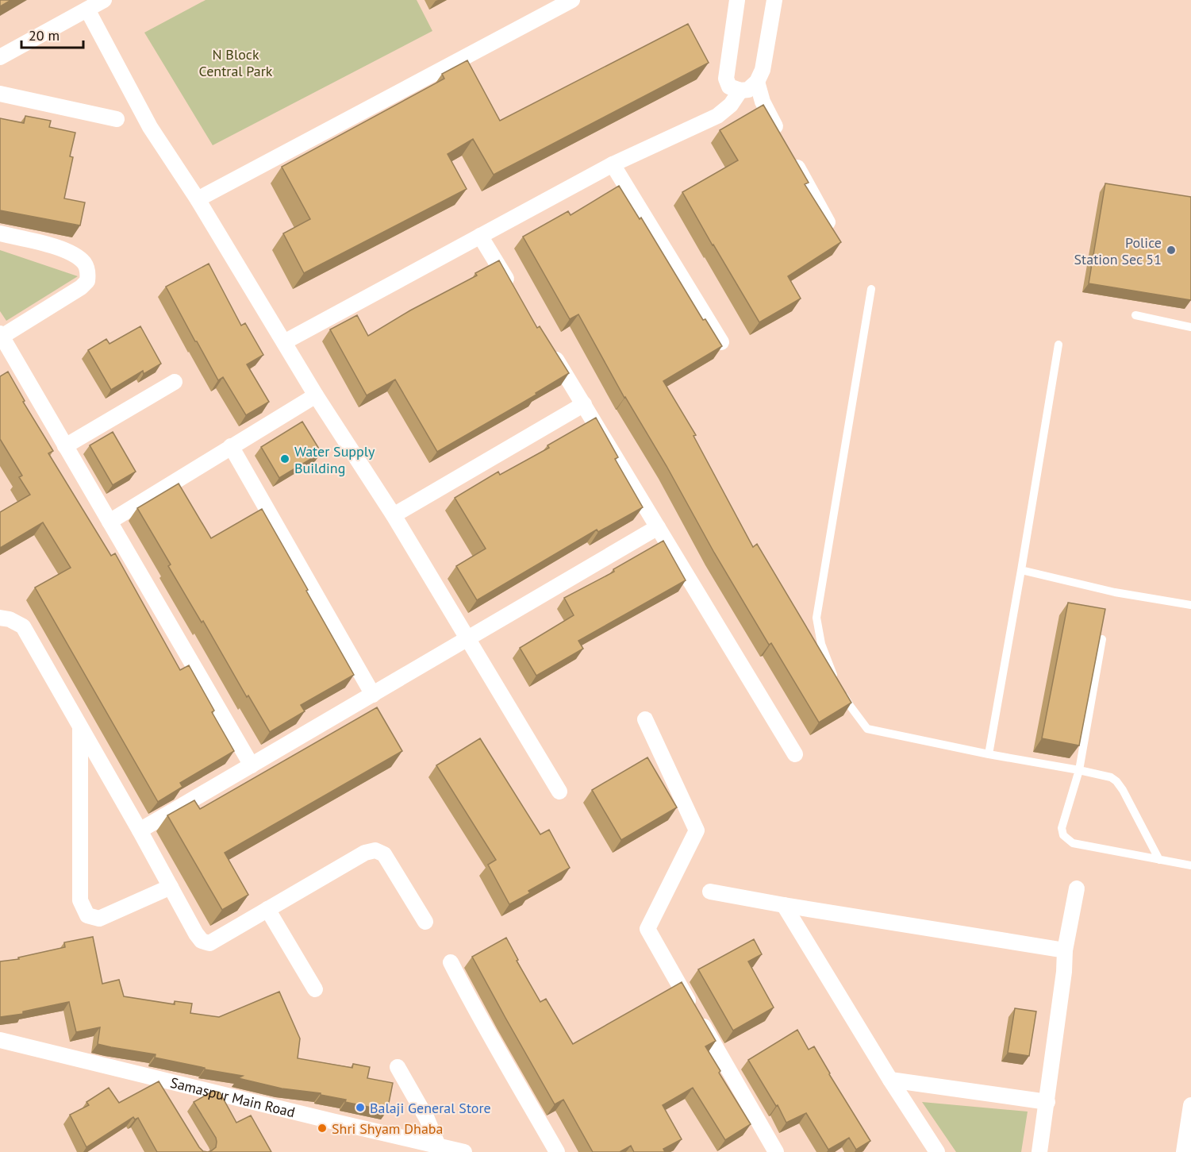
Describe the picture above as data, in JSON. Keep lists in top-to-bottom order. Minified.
{"streets":{"street":["Samaspur Main Road"]},"parks":["N Block Central Park"],"places":["Police Station Sec 51","Water Supply Building","Balaji General Store","Shri Shyam Dhaba"],"scale_bar":"20 m"}
